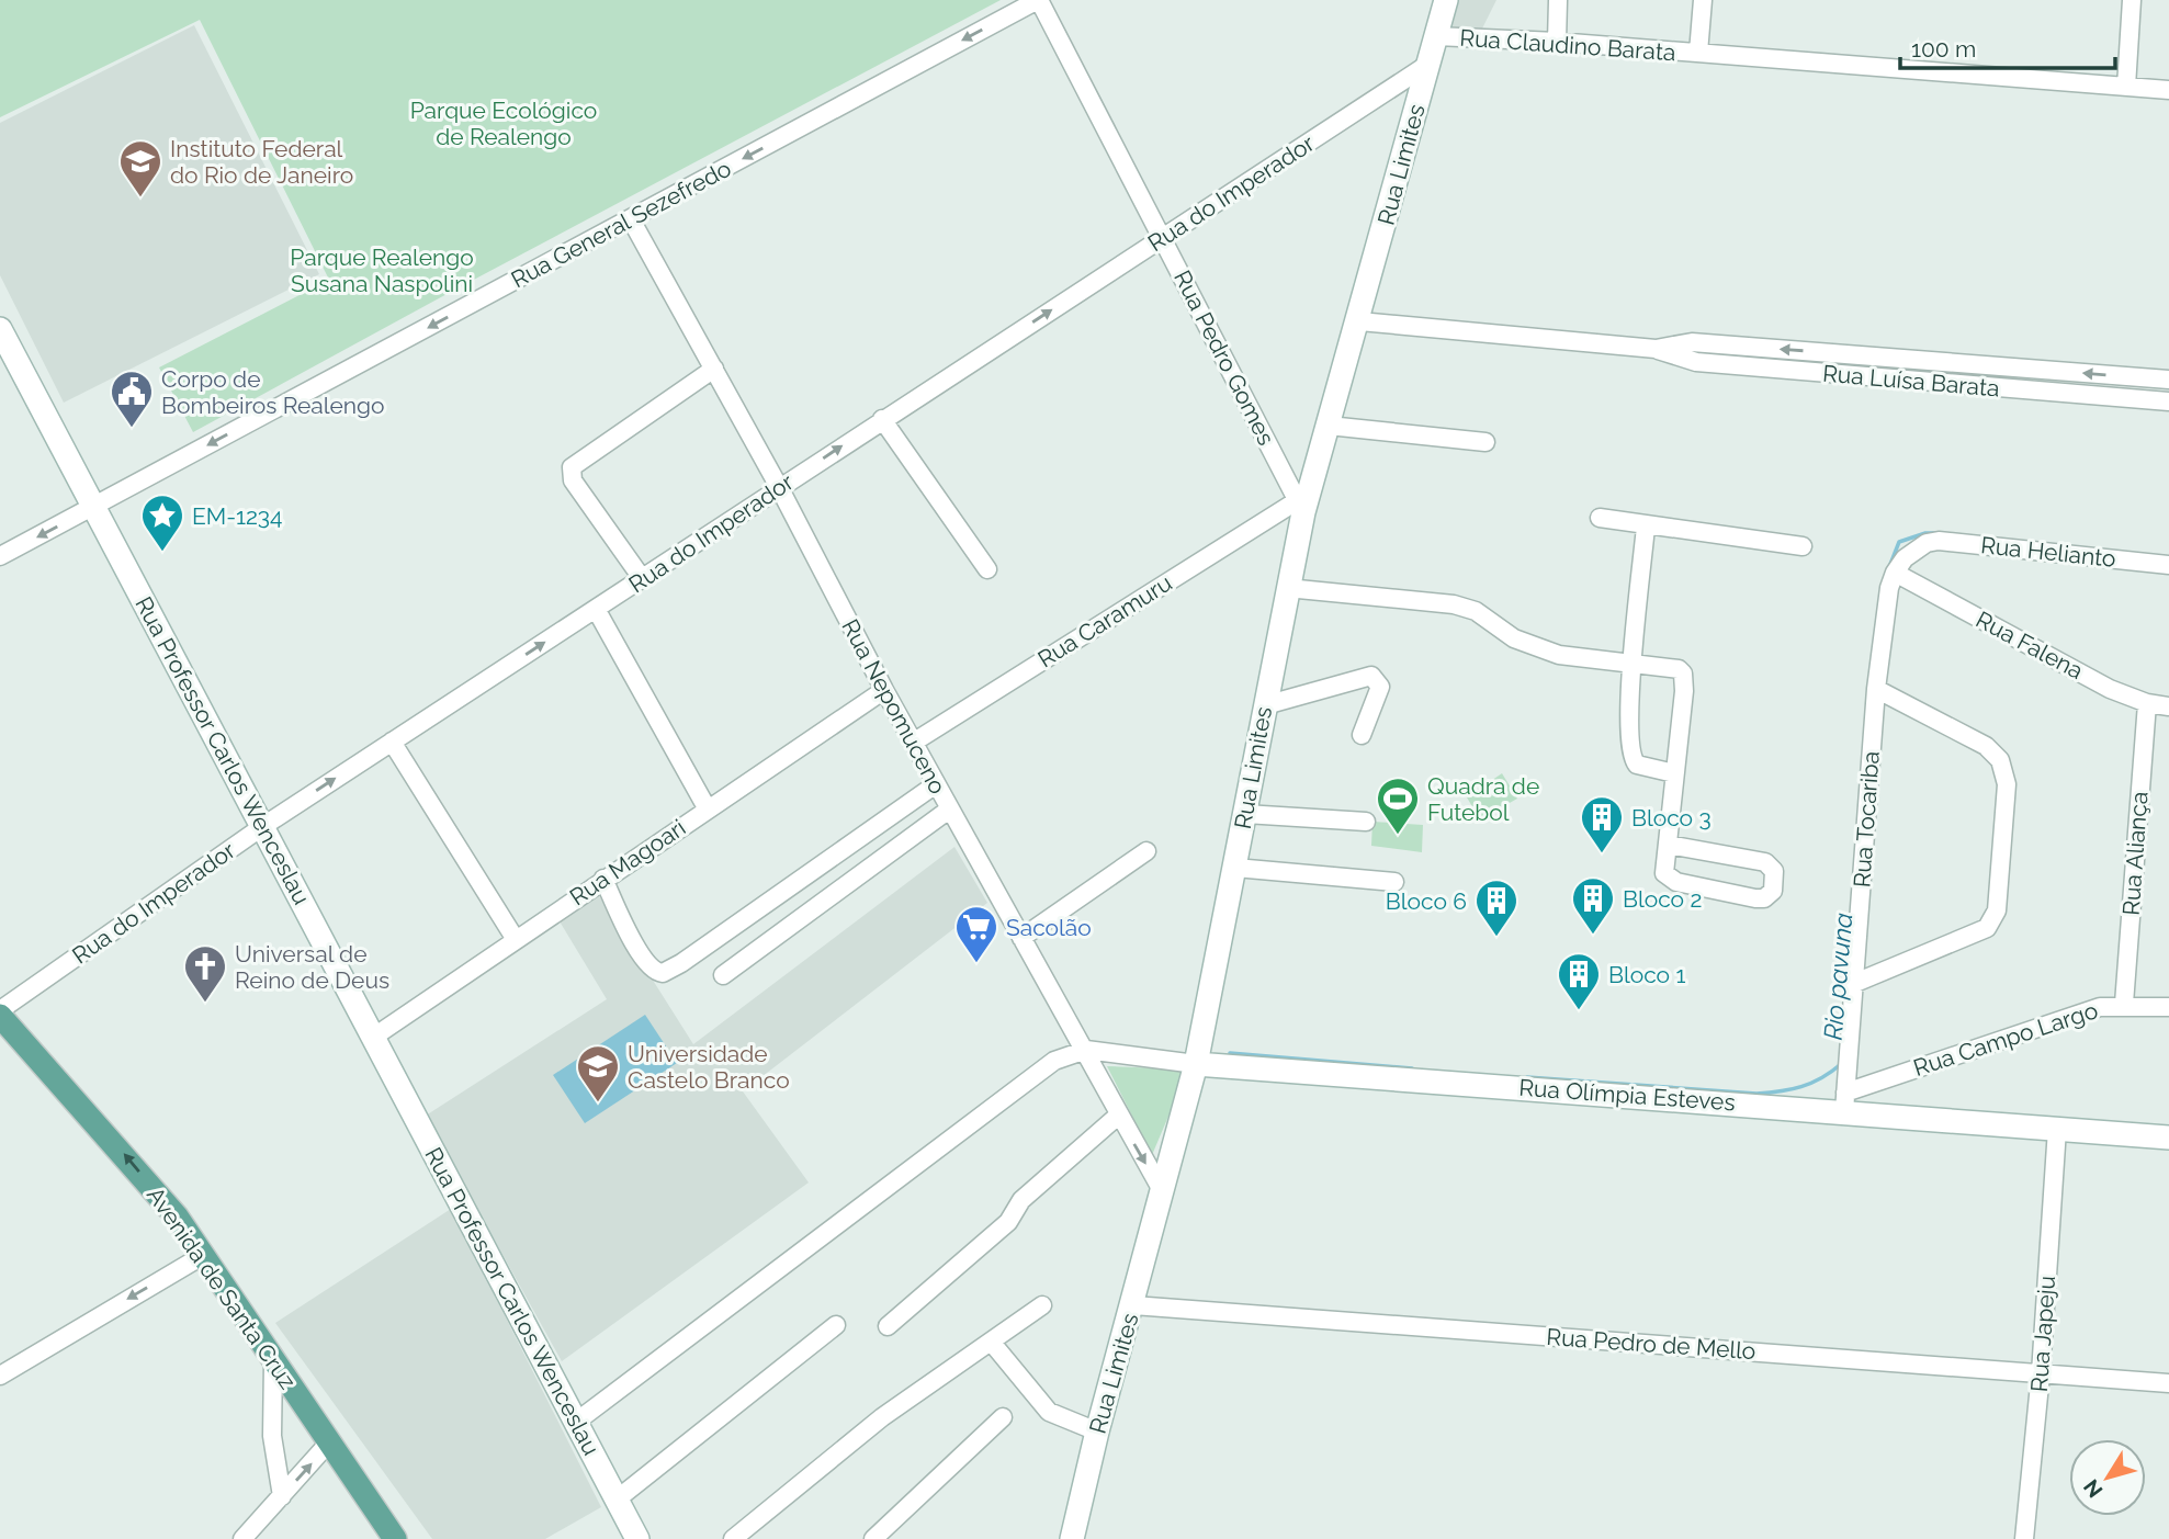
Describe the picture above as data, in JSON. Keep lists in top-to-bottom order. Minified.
{"streets":{"main road":["Avenida de Santa Cruz"],"street":["Rua Claudino Barata","Rua Limites","Rua do Imperador","Rua General Sezefredo","Rua Pedro Gomes","Rua Luísa Barata","Rua Helianto","Rua Caramuru","Rua Falena","Rua Nepomuceno","Rua Professor Carlos Wenceslau","Rua Tocariba","Rua Aliança","Rua Magoari","Rua Campo Largo","Rua Olímpia Esteves","Rua Japeju","Rua Pedro de Mello"]},"crossings":[["Rua Claudino Barata","Rua Limites"],["Rua Limites","Rua do Imperador"],["Rua Limites","Rua Pedro Gomes"],["Rua Limites","Rua Luísa Barata"],["Rua Limites","Rua Caramuru"],["Rua Limites","Rua Nepomuceno"],["Rua Limites","Rua Olímpia Esteves"],["Rua Limites","Rua Pedro de Mello"],["Rua do Imperador","Rua Pedro Gomes"],["Rua do Imperador","Rua Nepomuceno"],["Rua do Imperador","Rua Professor Carlos Wenceslau"],["Rua do Imperador","Avenida de Santa Cruz"],["Rua General Sezefredo","Rua Pedro Gomes"],["Rua General Sezefredo","Rua Nepomuceno"],["Rua General Sezefredo","Rua Professor Carlos Wenceslau"],["Rua Pedro Gomes","Rua Caramuru"],["Rua Helianto","Rua Falena"],["Rua Helianto","Rua Tocariba"],["Rua Caramuru","Rua Nepomuceno"],["Rua Falena","Rua Tocariba"],["Rua Falena","Rua Aliança"],["Rua Nepomuceno","Rua Magoari"],["Rua Nepomuceno","Rua Olímpia Esteves"],["Rua Professor Carlos Wenceslau","Rua Magoari"],["Rua Tocariba","Rua Campo Largo"],["Rua Tocariba","Rua Olímpia Esteves"],["Rua Aliança","Rua Campo Largo"],["Rua Campo Largo","Rua Olímpia Esteves"],["Rua Olímpia Esteves","Rua Japeju"],["Rua Japeju","Rua Pedro de Mello"]],"one_way":["Rua do Imperador","Rua General Sezefredo","Avenida de Santa Cruz"],"water":["Rio pavuna"],"parks":["Parque Ecológico de Realengo","Parque Realengo Susana Naspolini"],"places":{"school or university":["Instituto Federal do Rio de Janeiro","Universidade Castelo Branco"],"public building":["Corpo de Bombeiros Realengo"],"place":["EM-1234"],"sports":["Quadra de Futebol"],"building":["Bloco 3","Bloco 2","Bloco 6","Bloco 1"],"supermarket":["Sacolão"],"church":["Universal de Reino de Deus"]},"scale_bar":"100 m","north":"bottom left"}
